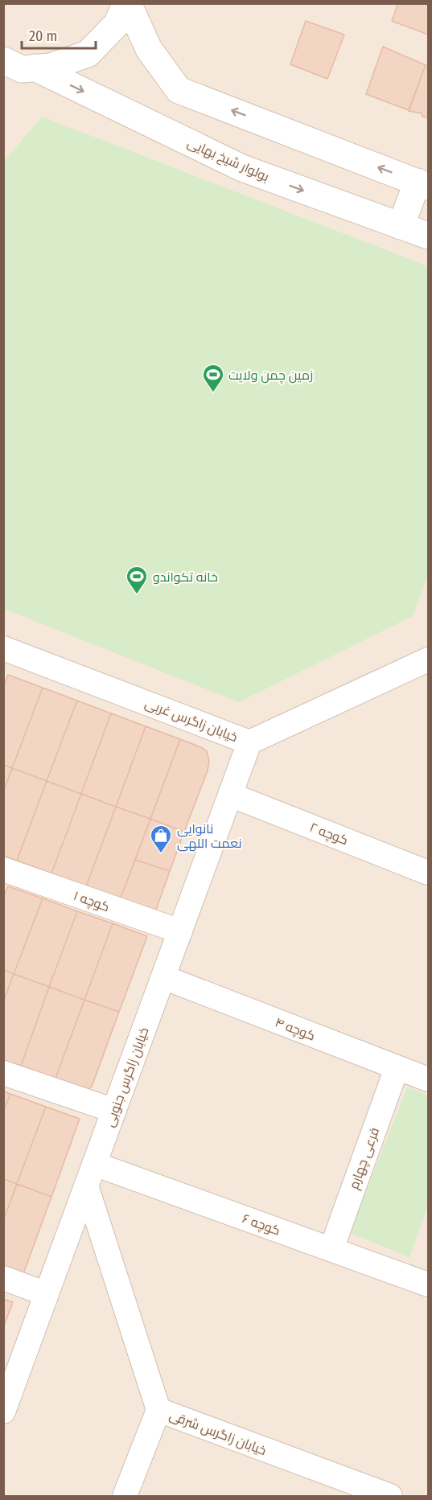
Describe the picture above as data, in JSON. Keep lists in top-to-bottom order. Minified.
{"streets":{"street":["بولوار شیخ بهایی","خیابان زاگرس غربی","کوچه ۲","کوچه ۱","کوچه ۴","خیابان زاگرس جنوبی","فرعی چهارم","کوچه ۶","خیابان زاگرس شرقی"]},"crossings":[["خیابان زاگرس غربی","خیابان زاگرس جنوبی"],["کوچه ۲","خیابان زاگرس جنوبی"],["کوچه ۱","خیابان زاگرس جنوبی"],["کوچه ۴","خیابان زاگرس جنوبی"],["کوچه ۴","فرعی چهارم"],["خیابان زاگرس جنوبی","کوچه ۶"],["خیابان زاگرس جنوبی","خیابان زاگرس شرقی"],["فرعی چهارم","کوچه ۶"]],"places":{"sports":["زمین چمن ولایت","خانه تکواندو"],"shop":["نانوایی نعمت اللهی"]},"scale_bar":"20 m"}
